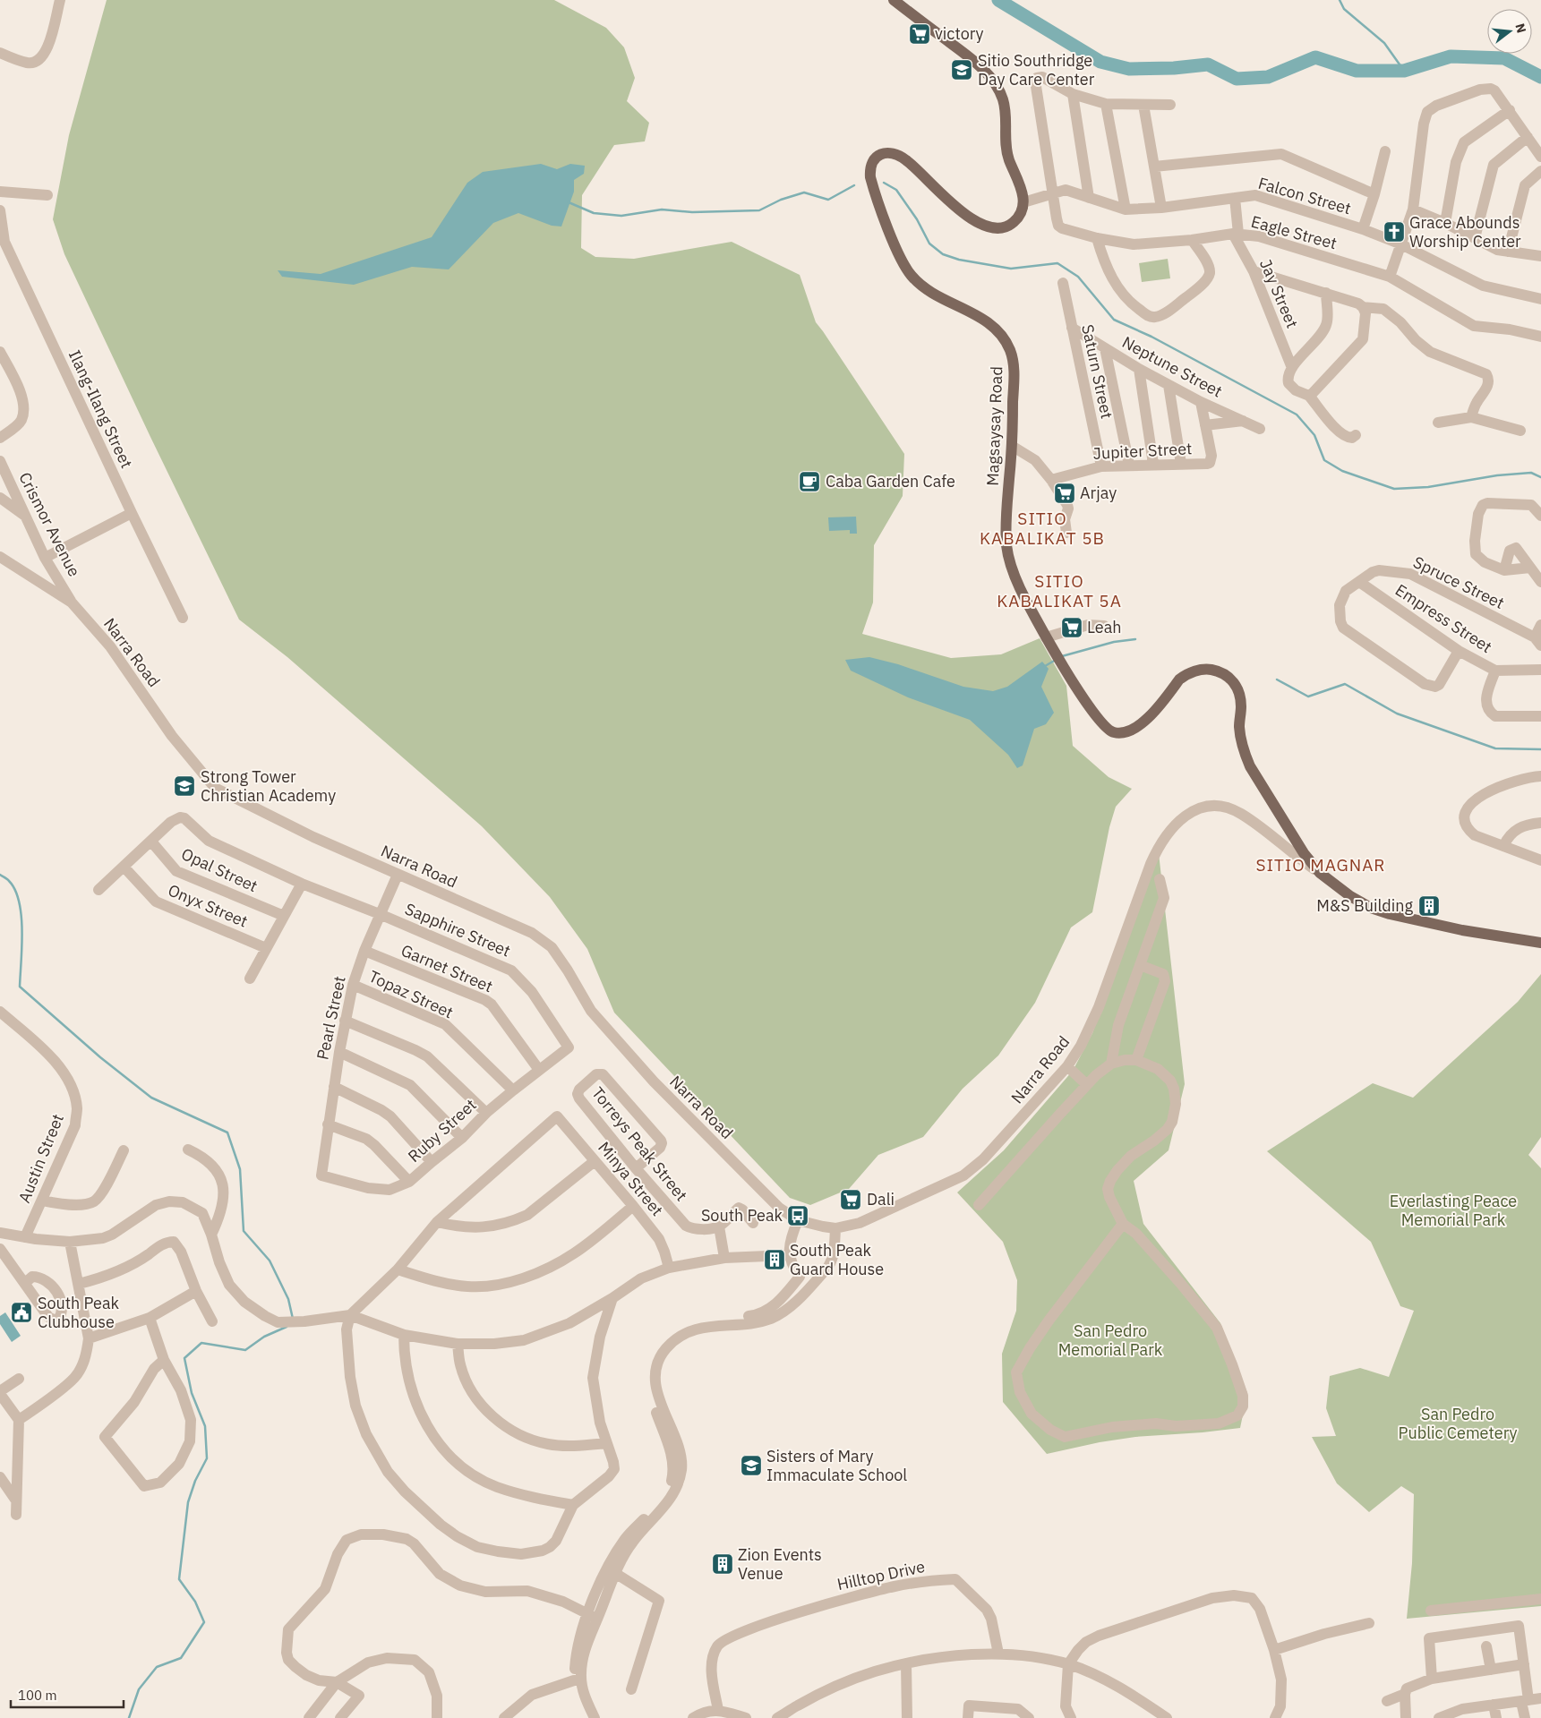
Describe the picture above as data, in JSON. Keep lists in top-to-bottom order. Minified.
{"streets":{"main road":["Magsaysay Road"],"street":["Falcon Street","Eagle Street","Jay Street","Neptune Street","Saturn Street","Ilang-Ilang Street","Jupiter Street","Crismor Avenue","Spruce Street","Empress Street","Narra Road","Opal Street","Onyx Street","Sapphire Street","Garnet Street","Topaz Street","Pearl Street","Ruby Street","Torreys Peak Street","Austin Street","Minya Street","Hilltop Drive"]},"crossings":[["Falcon Street","Eagle Street"],["Falcon Street","Magsaysay Road"],["Eagle Street","Jay Street"],["Neptune Street","Saturn Street"],["Saturn Street","Jupiter Street"],["Magsaysay Road","Narra Road"],["Crismor Avenue","Narra Road"],["Spruce Street","Empress Street"],["Narra Road","Pearl Street"],["Opal Street","Sapphire Street"],["Onyx Street","Sapphire Street"],["Sapphire Street","Pearl Street"],["Sapphire Street","Ruby Street"],["Garnet Street","Pearl Street"],["Garnet Street","Ruby Street"],["Topaz Street","Pearl Street"],["Topaz Street","Ruby Street"],["Pearl Street","Ruby Street"]],"districts":["SITIO KABALIKAT 5B","SITIO KABALIKAT 5A","SITIO MAGNAR"],"parks":["Everlasting Peace Memorial Park","San Pedro Memorial Park","San Pedro Public Cemetery"],"places":{"supermarket":["victory","Arjay","Leah","Dali"],"school or university":["Sitio Southridge Day Care Center","Strong Tower Christian Academy","Sisters of Mary Immaculate School"],"church":["Grace Abounds Worship Center"],"cafe":["Caba Garden Cafe"],"building":["M&S Building","South Peak Guard House","Zion Events Venue"],"bus stop":["South Peak"],"public building":["South Peak Clubhouse"]},"scale_bar":"100 m","north":"right"}
